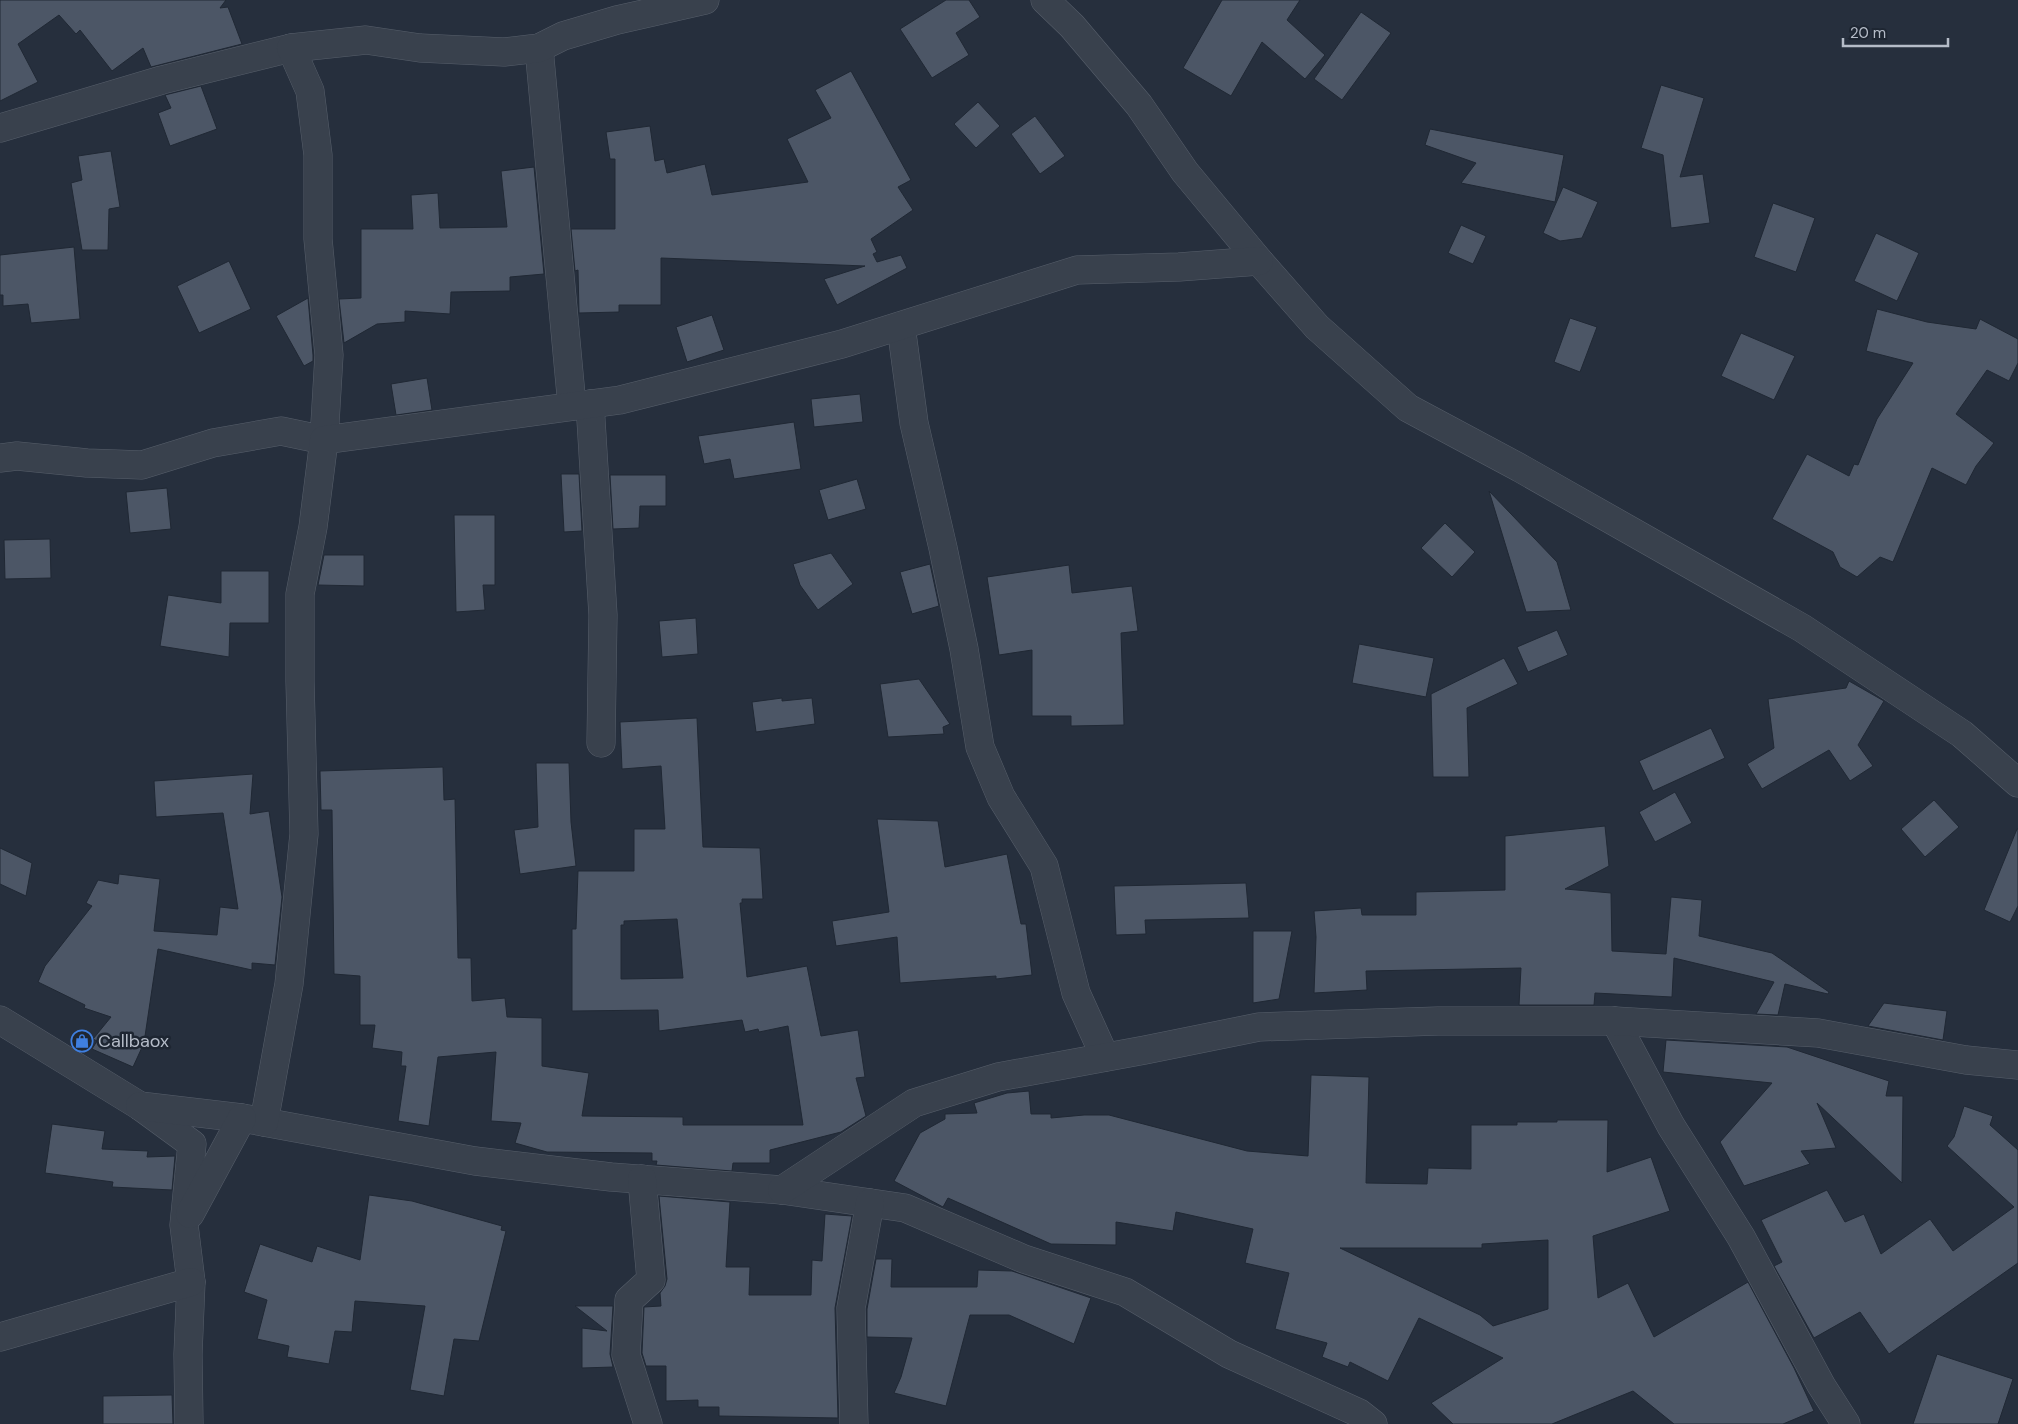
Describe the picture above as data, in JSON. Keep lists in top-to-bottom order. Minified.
{"places":{"shop":["Callbaox"]},"scale_bar":"20 m"}
